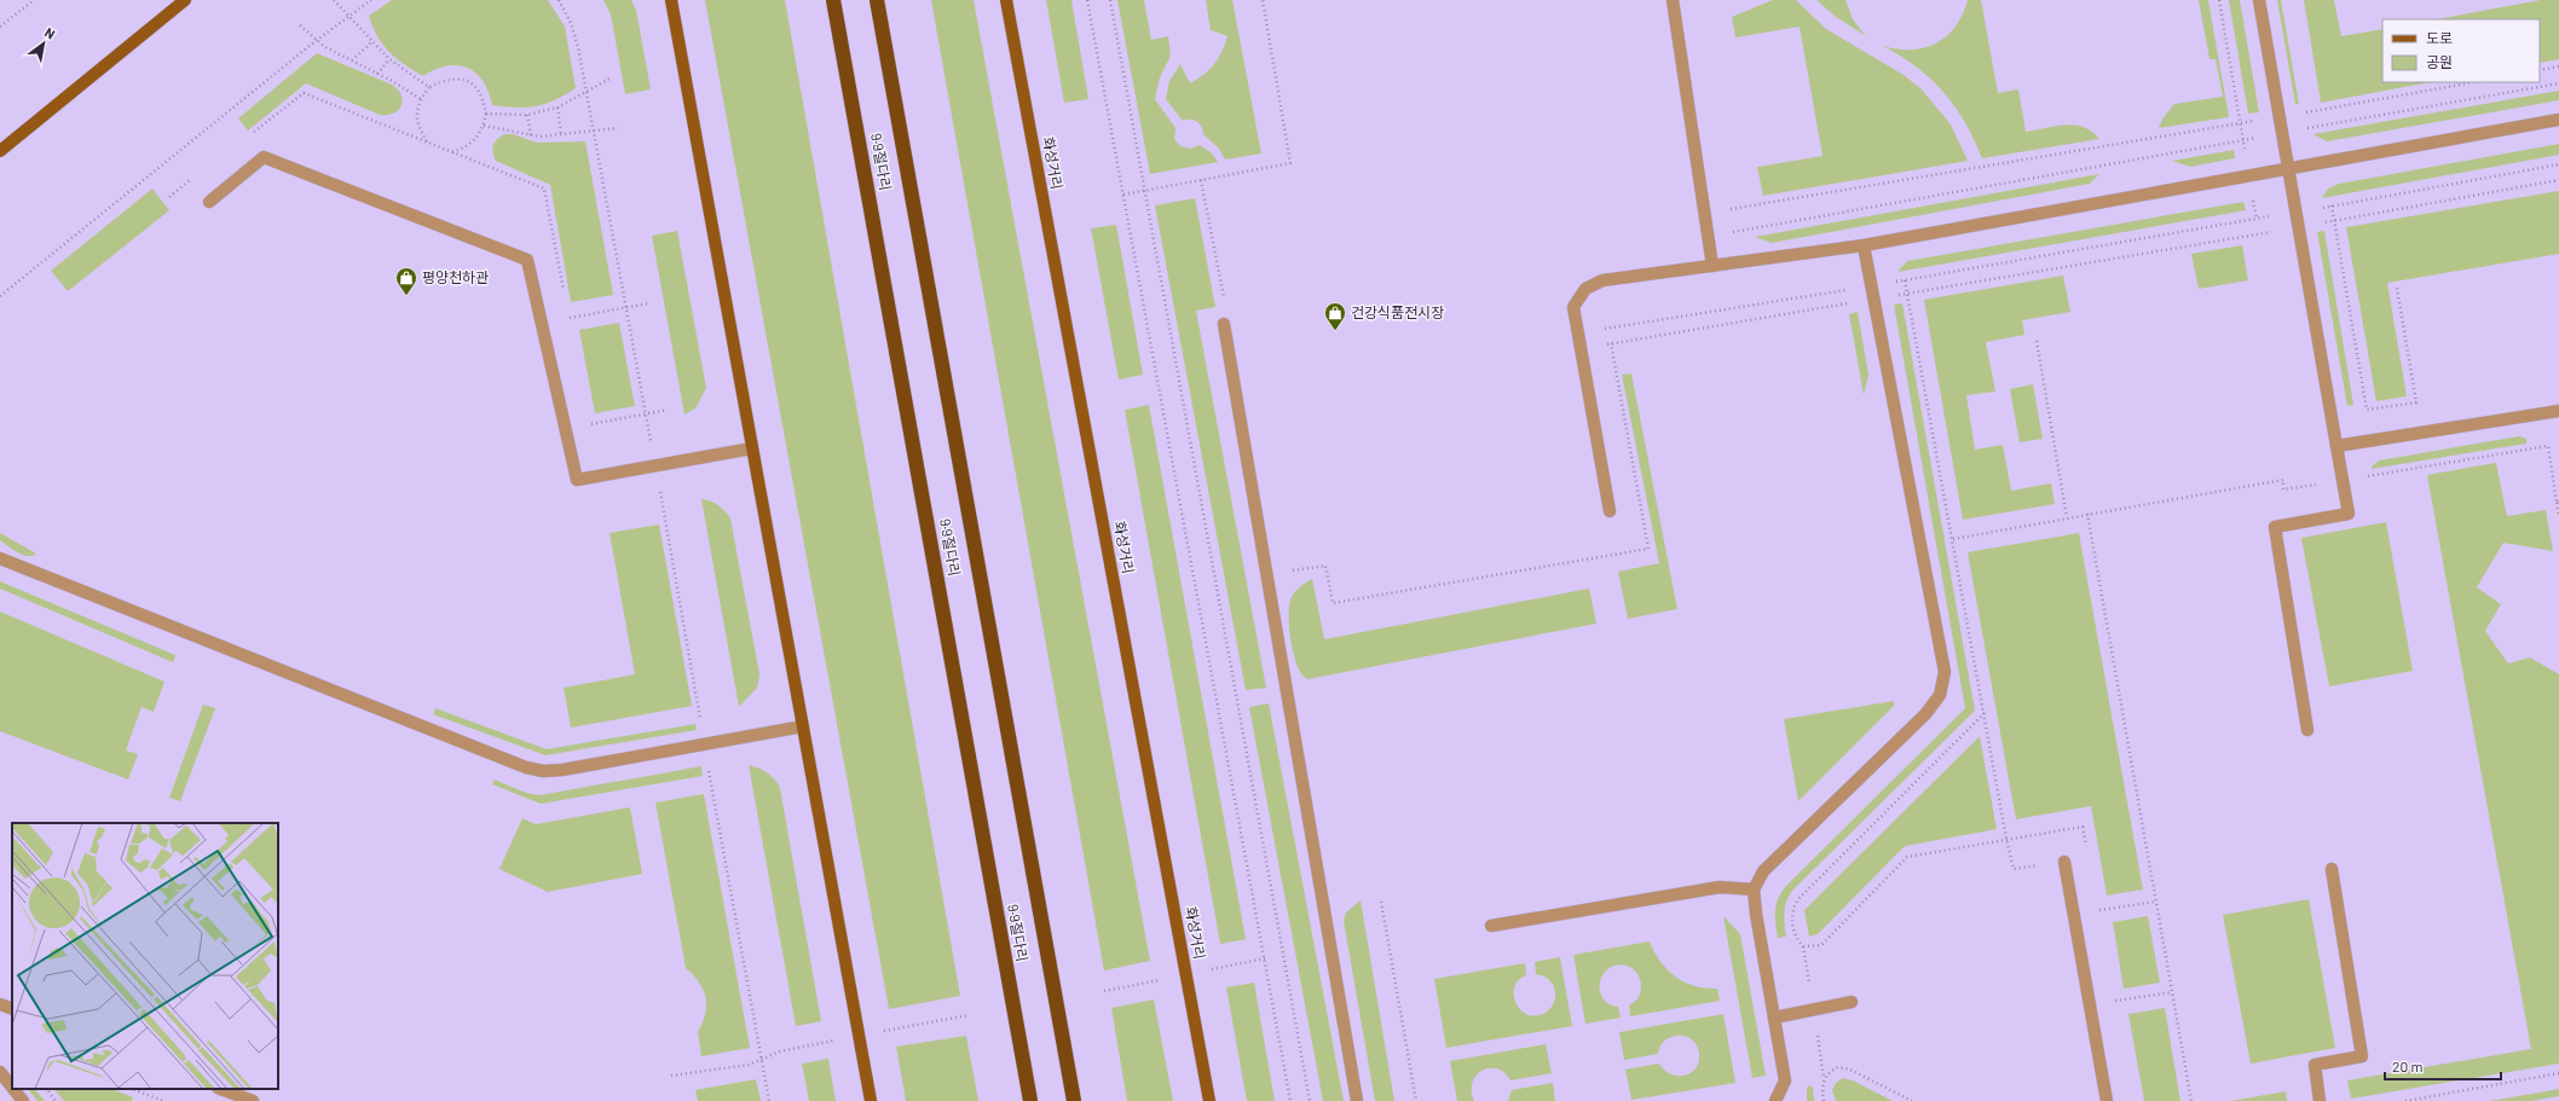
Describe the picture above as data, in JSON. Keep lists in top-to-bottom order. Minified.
{"streets":{"highway":["9·9절다리"],"main road":["화성거리"]},"places":{"shop":["평양천하관","건강식품전시장"]},"legend":["도로","공원"],"scale_bar":"20 m","north":"top right"}
